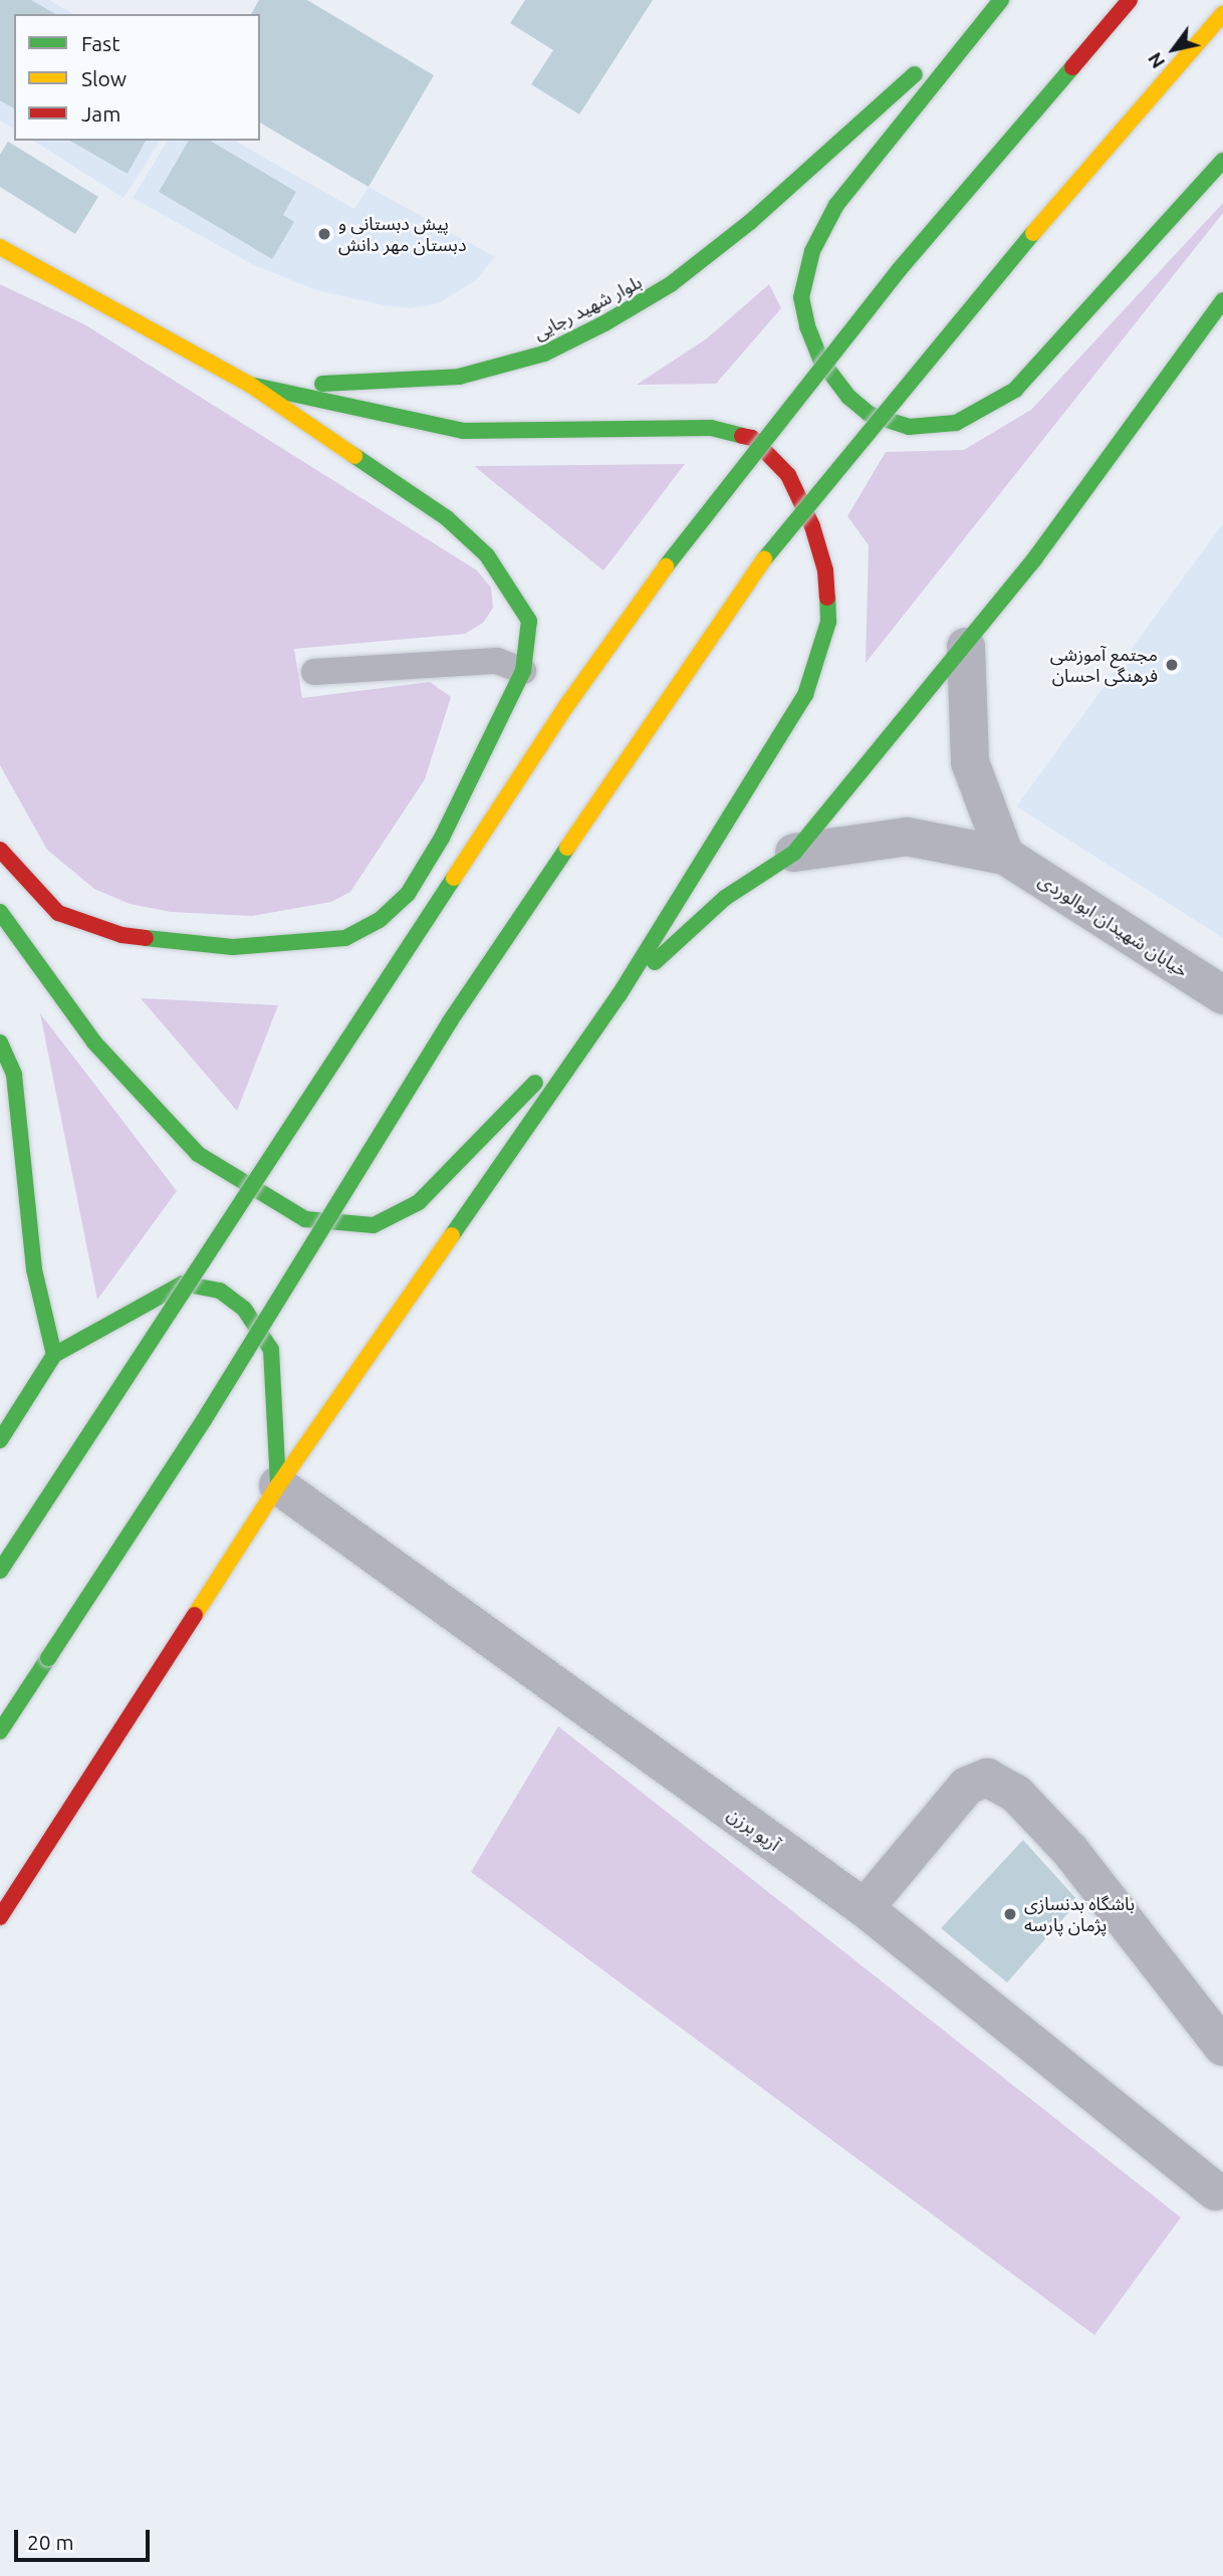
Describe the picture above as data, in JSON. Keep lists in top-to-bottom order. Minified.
{"streets":{"main road":["بلوار شهید رجایی"],"street":["خیابان شهیدان ابوالوردی","آریو برزن"]},"places":["پیش دبستانی و دبستان مهر دانش","مجتمع آموزشی فرهنگی احسان","باشگاه بدنسازی پژمان پارسه"],"legend":["Fast","Slow","Jam"],"scale_bar":"20 m","north":"bottom left"}
